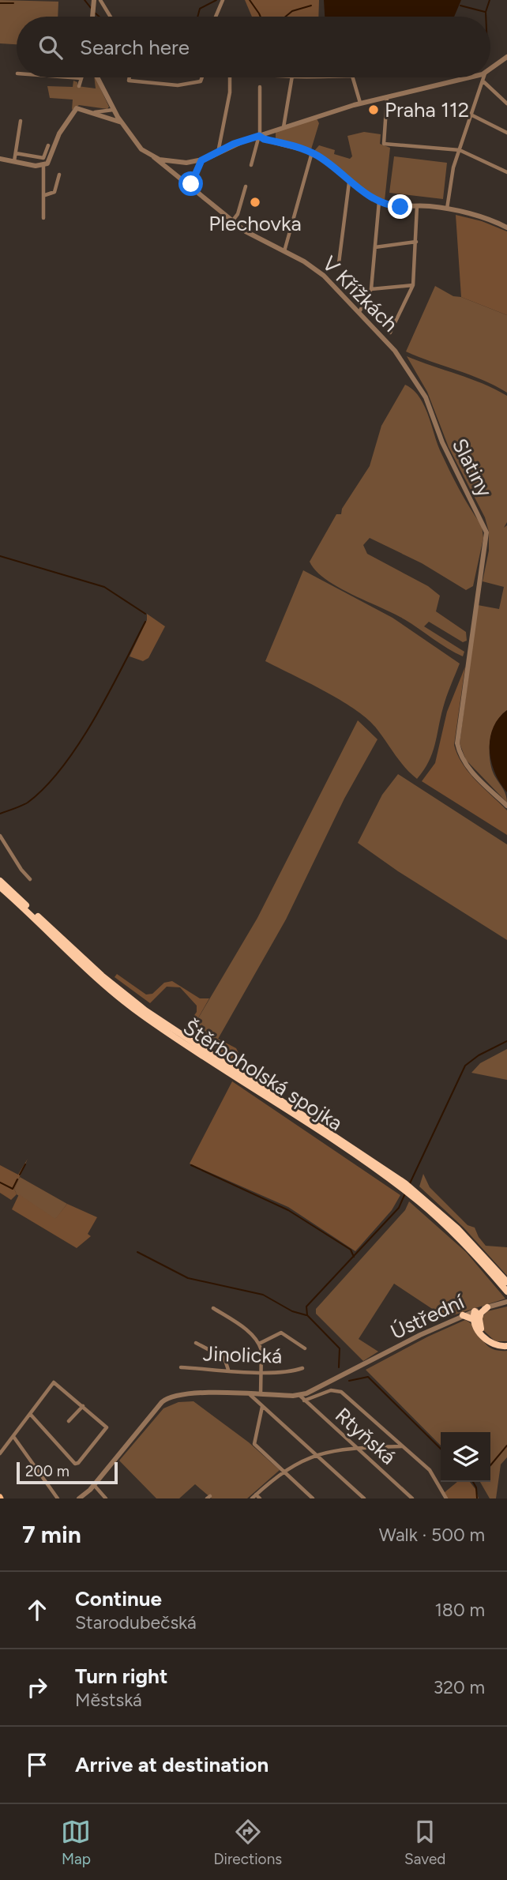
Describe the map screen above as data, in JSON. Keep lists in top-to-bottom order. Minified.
{"streets":{"highway":["Štěrboholská spojka"],"street":["V Křížkách","Slatiny","Ústřední","Jinolická","Rtyňská"]},"crossings":[["V Křížkách","Slatiny"],["Ústřední","Rtyňská"]],"places":["Praha 112","Plechovka"],"scale_bar":"200 m","page":{"search":"Search here","scale":"200 m","heading":["7 min","Walk · 500 m"],"list":[["Continue","Starodubečská","180 m"],["Turn right","Městská","320 m"],"Arrive at destination"],"nav":["Map","Directions","Saved"]}}
